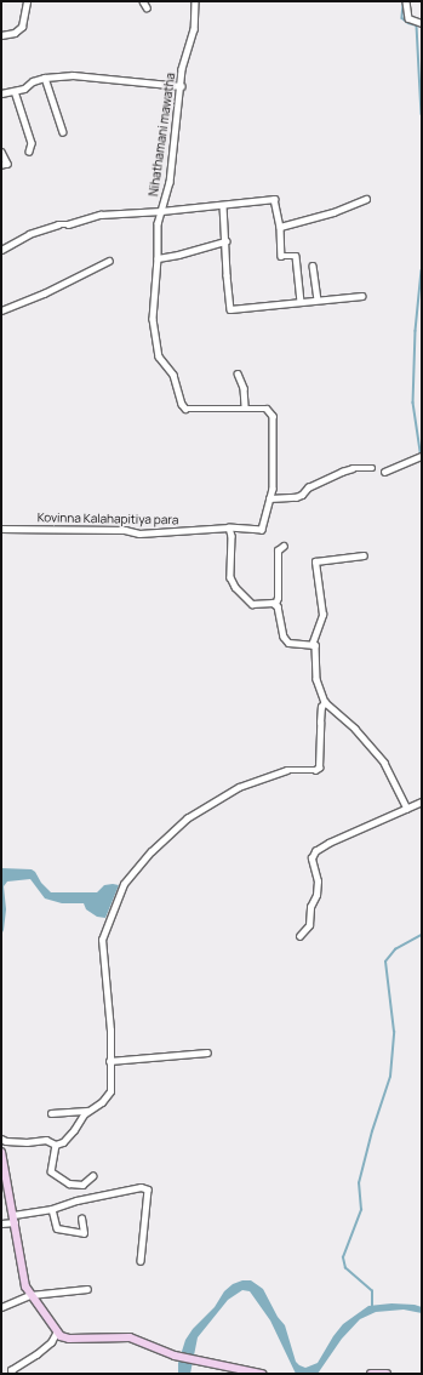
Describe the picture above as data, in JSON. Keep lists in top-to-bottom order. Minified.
{"streets":{"street":["Nihathamani mawatha","Kovinna Kalahapitiya para"]},"crossings":[["Nihathamani mawatha","Kovinna Kalahapitiya para"]]}
